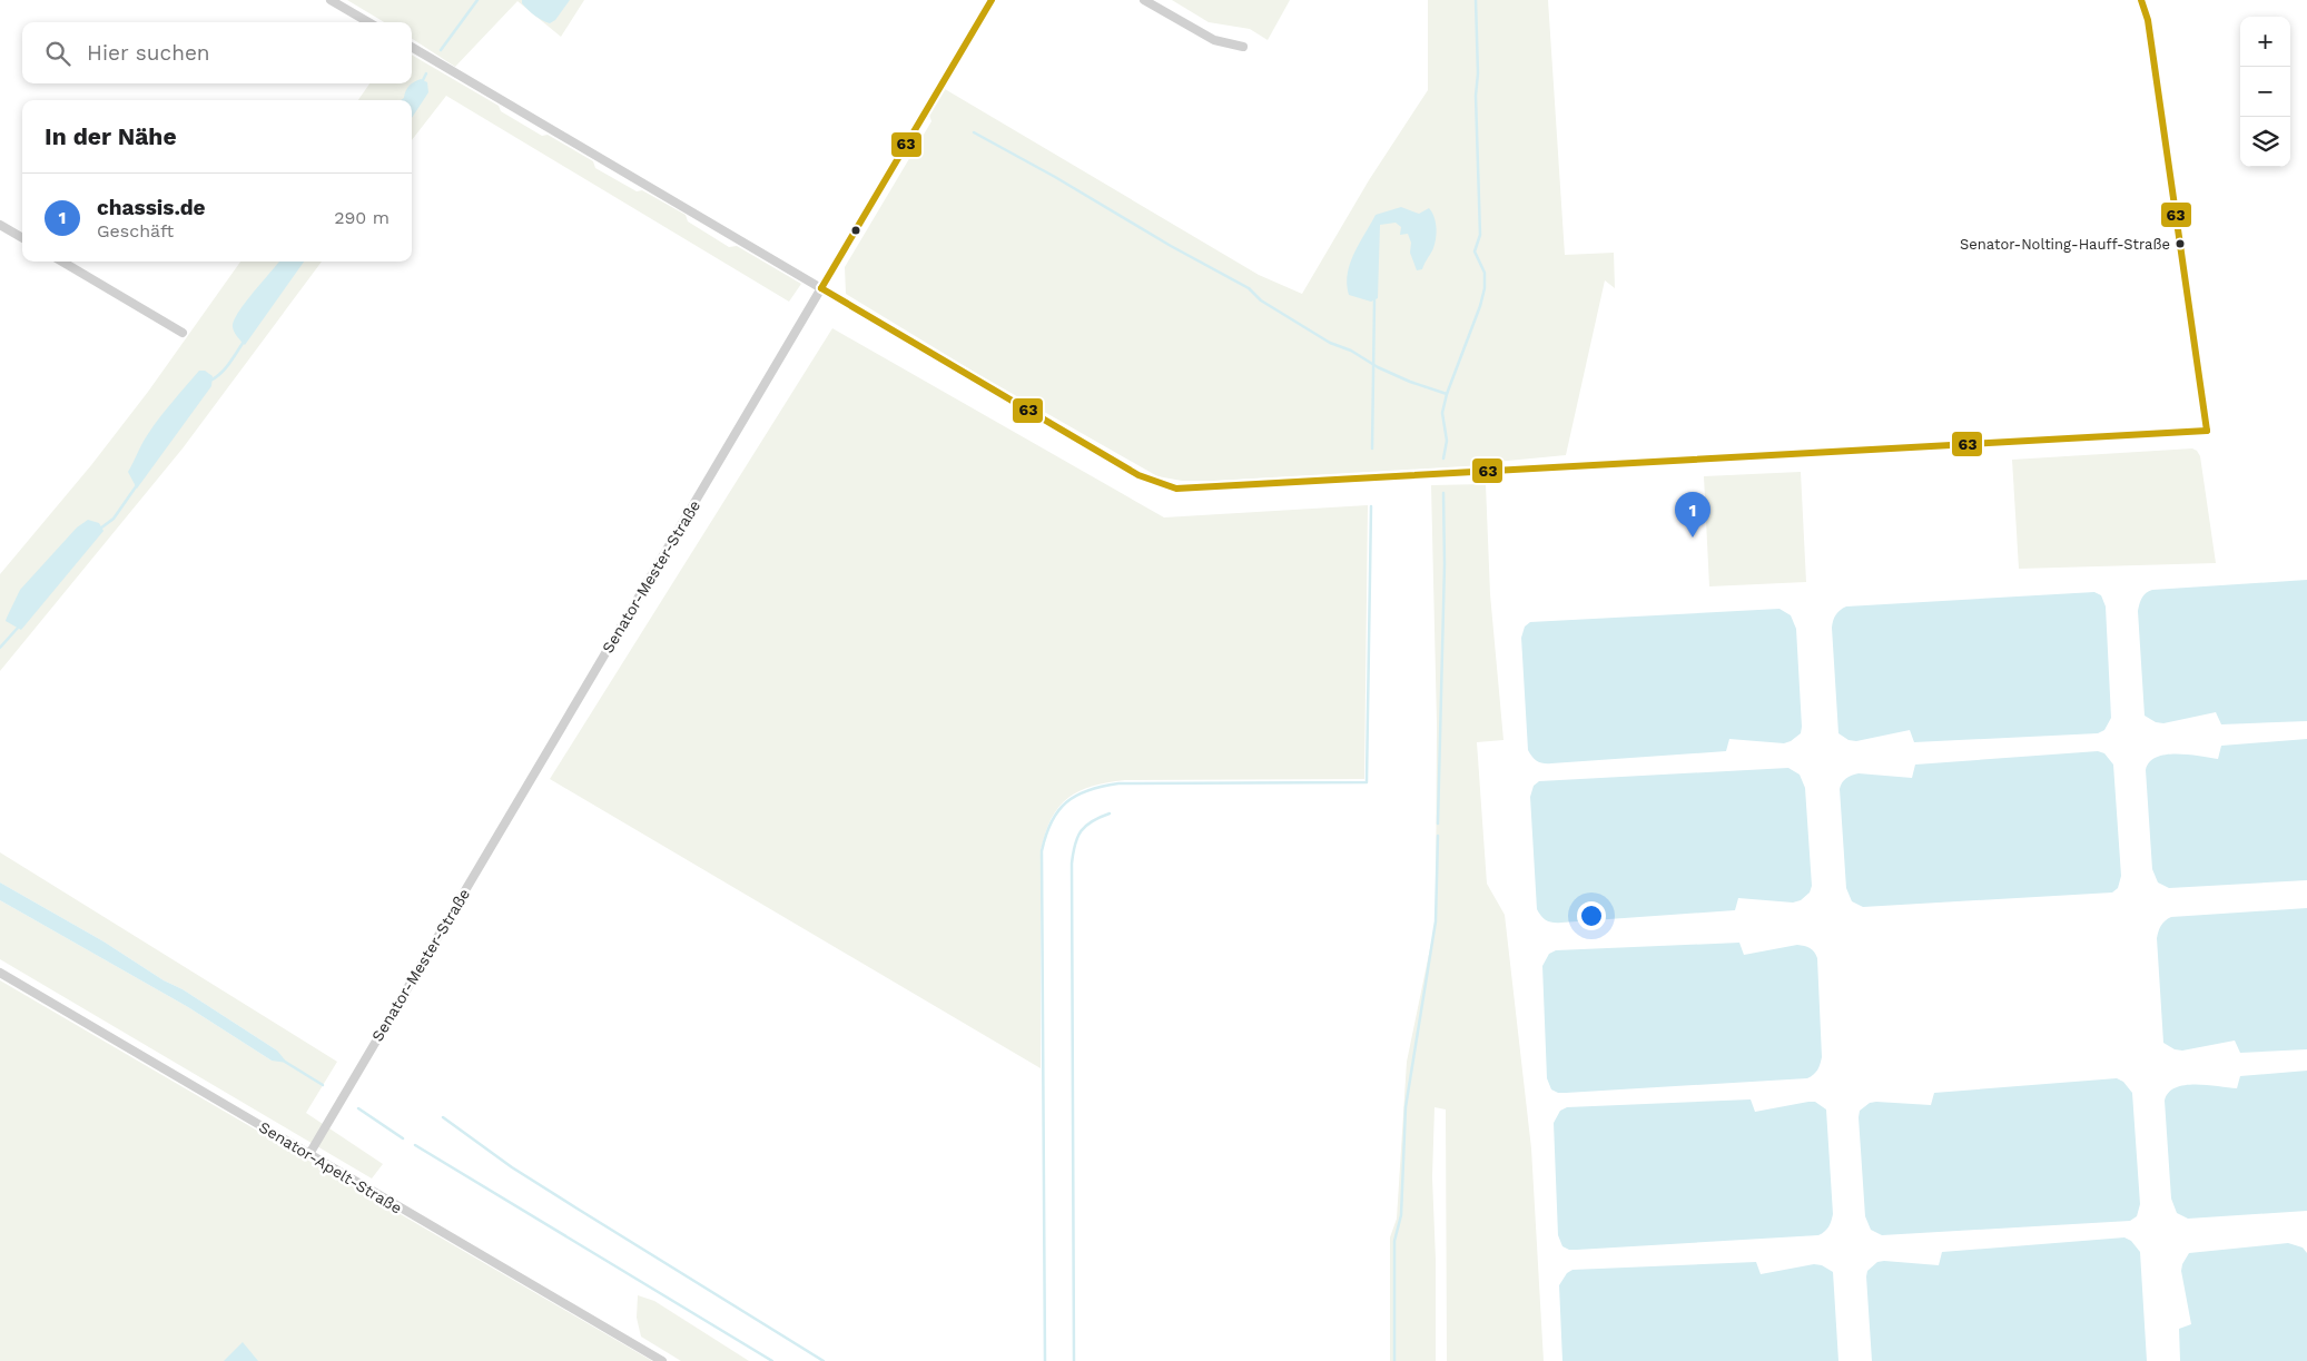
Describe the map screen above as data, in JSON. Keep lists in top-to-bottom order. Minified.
{"streets":{"street":["Senator-Mester-Straße","Senator-Apelt-Straße"]},"crossings":[["Senator-Mester-Straße","Senator-Apelt-Straße"]],"places":["Senator-Nolting-Hauff-Straße"],"lines":["transit line 63"],"page":{"map_buttons":["+","−"],"search":"Hier suchen","heading":"In der Nähe","list":[{"mark":"1","name":"chassis.de","note":"Geschäft","value":"290 m"}],"pins":"1"}}
